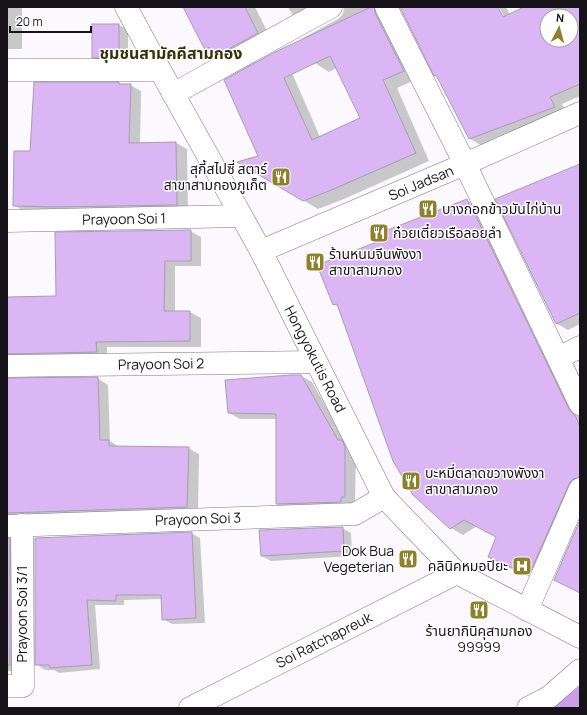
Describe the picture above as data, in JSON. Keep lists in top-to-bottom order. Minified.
{"streets":{"street":["Soi Jadsan","Prayoon Soi 1","Hongyokutis Road","Prayoon Soi 2","Prayoon Soi 3","Prayoon Soi 3/1","Soi Ratchapreuk"]},"crossings":[["Soi Jadsan","Hongyokutis Road"],["Prayoon Soi 1","Hongyokutis Road"],["Hongyokutis Road","Prayoon Soi 2"],["Hongyokutis Road","Prayoon Soi 3"],["Hongyokutis Road","Soi Ratchapreuk"],["Prayoon Soi 3","Prayoon Soi 3/1"]],"districts":["ชุมชนสามัคคีสามกอง"],"places":{"restaurant":["สุกี้สไปซี่ สตาร์ สาขาสามกองภูเก็ต","บางกอกข้าวมันไก่บ้าน","ก๋วยเตี๋ยวเรือลอยลำ","ร้านหนมจีนพังงา สาขาสามกอง","บะหมี่ตลาดขวางพังงา สาขาสามกอง","Dok Bua Vegeterian","ร้านยากินิคุสามกอง 99999"],"hospital":["คลินิคหมอปิยะ"]},"scale_bar":"20 m","north":"top"}
